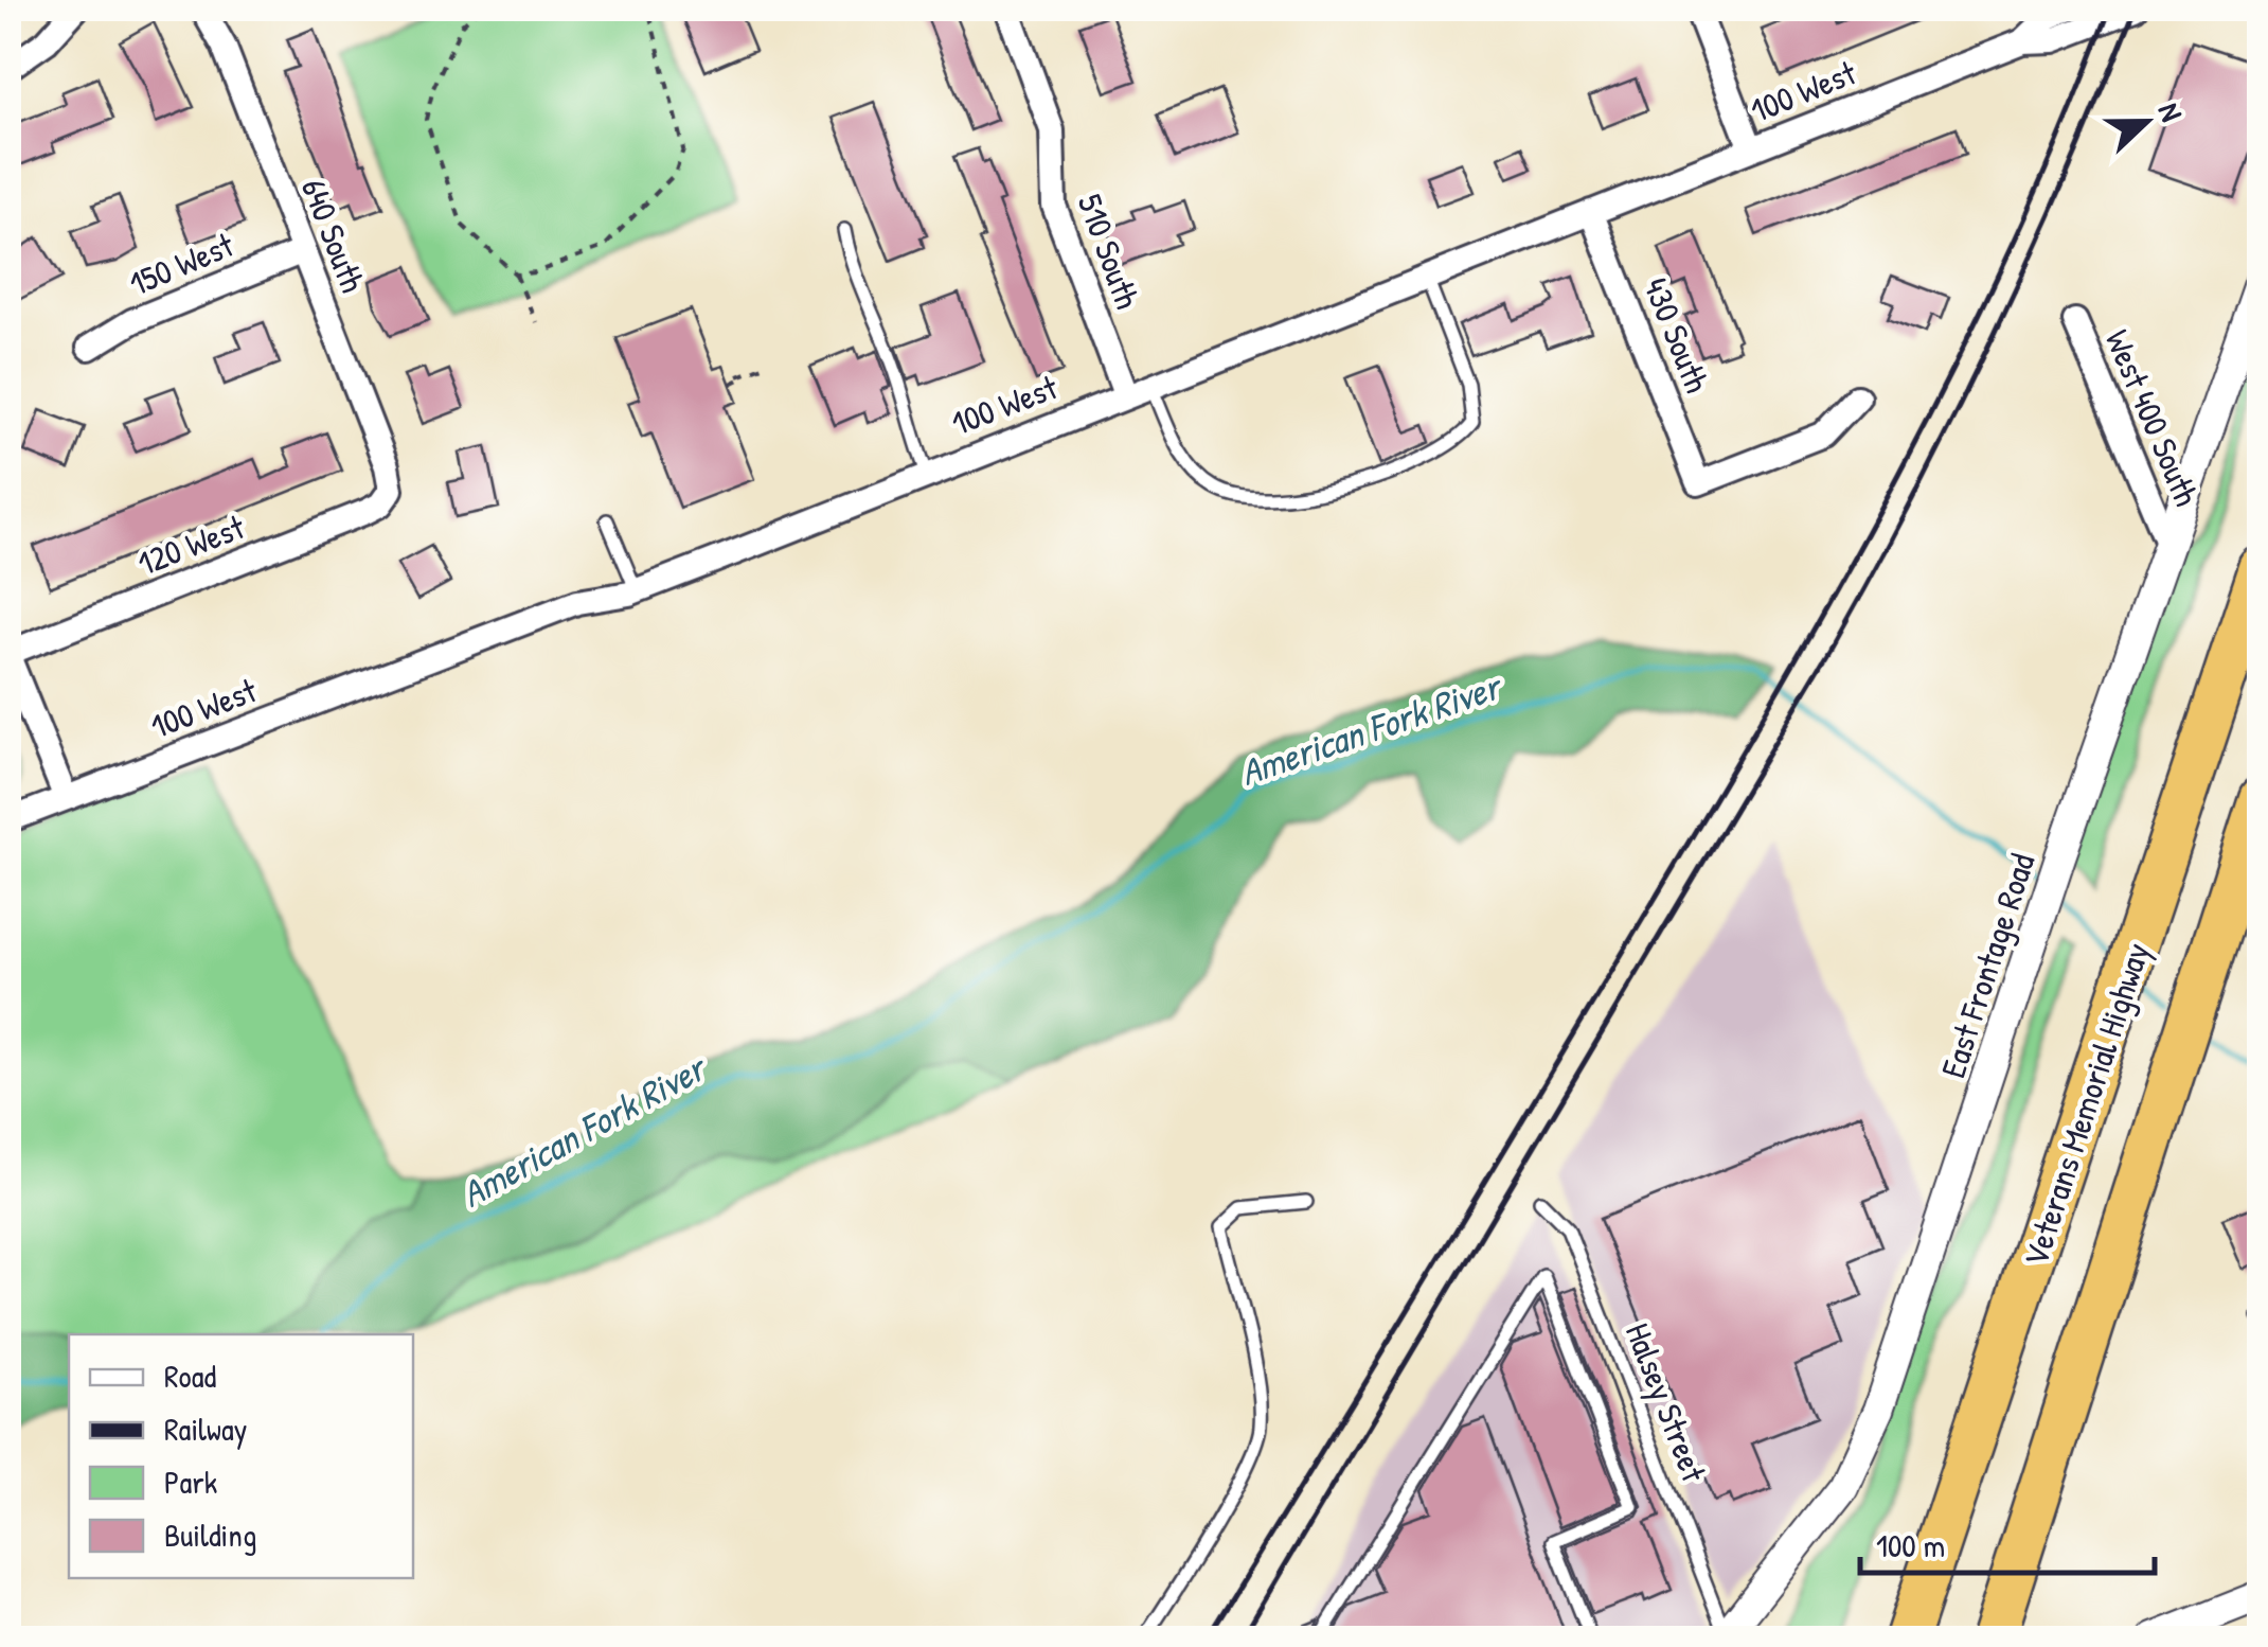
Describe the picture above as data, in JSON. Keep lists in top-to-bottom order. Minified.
{"streets":{"highway":["Veterans Memorial Highway"],"street":["100 West","640 South","510 South","150 West","430 South","West 400 South","120 West","East Frontage Road"],"lane":["Halsey Street"]},"crossings":[["100 West","510 South"],["100 West","430 South"],["640 South","150 West"],["640 South","120 West"],["West 400 South","East Frontage Road"],["East Frontage Road","Halsey Street"]],"water":["American Fork River"],"legend":["Road","Railway","Park","Building"],"scale_bar":"100 m","north":"right"}
